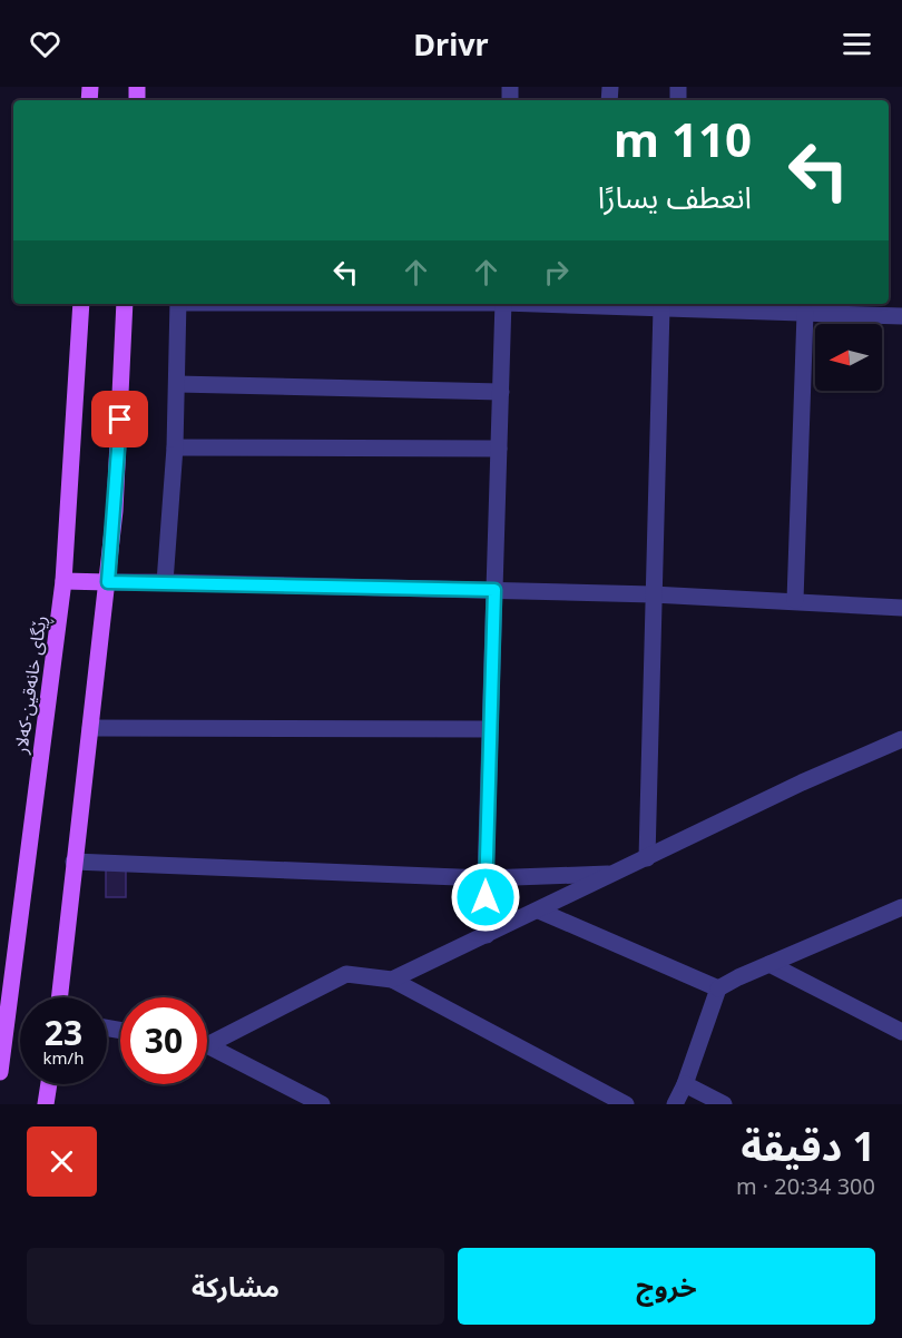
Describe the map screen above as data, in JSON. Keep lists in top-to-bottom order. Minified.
{"streets":{"main road":["ڕێگای خانەقین-کەلار"]},"north":"left","page":{"header":"Drivr","turn":["110 m","انعطف يسارًا"],"speed":"23 km/h","limit":"30","heading":["1 دقيقة","300 m · 20:34"],"buttons":["خروج","مشاركة"]}}
